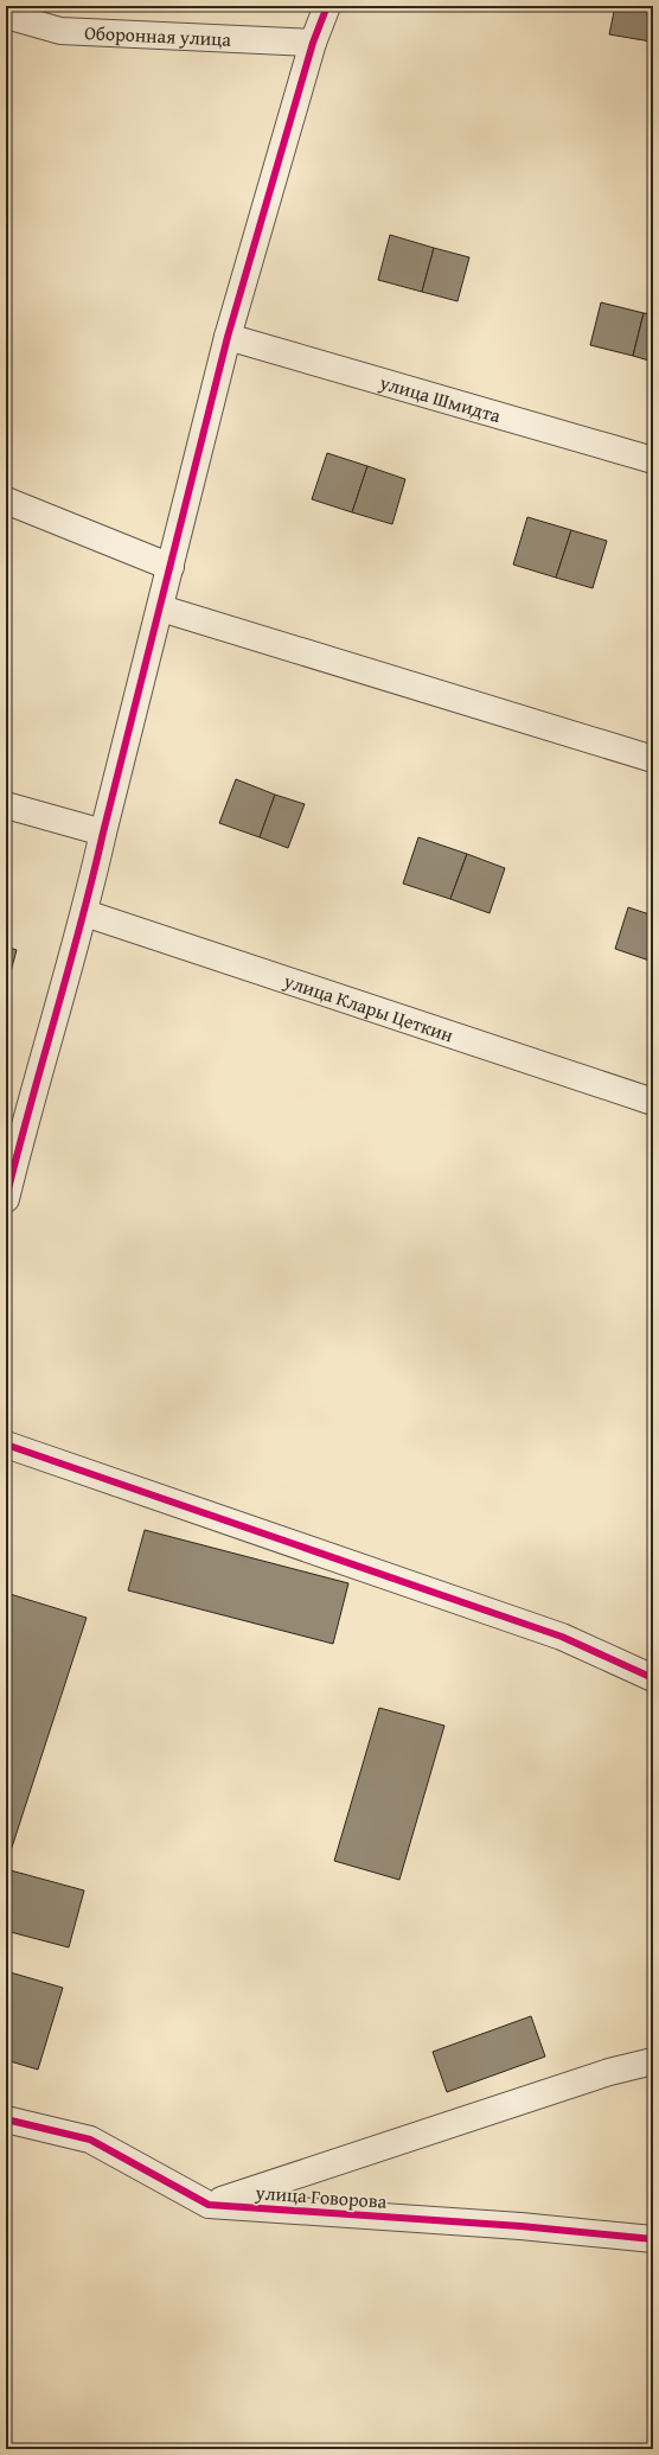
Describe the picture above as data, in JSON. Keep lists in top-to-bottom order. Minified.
{"streets":{"street":["Оборонная улица","улица Шмидта","улица Клары Цеткин","улица Говорова"]}}
